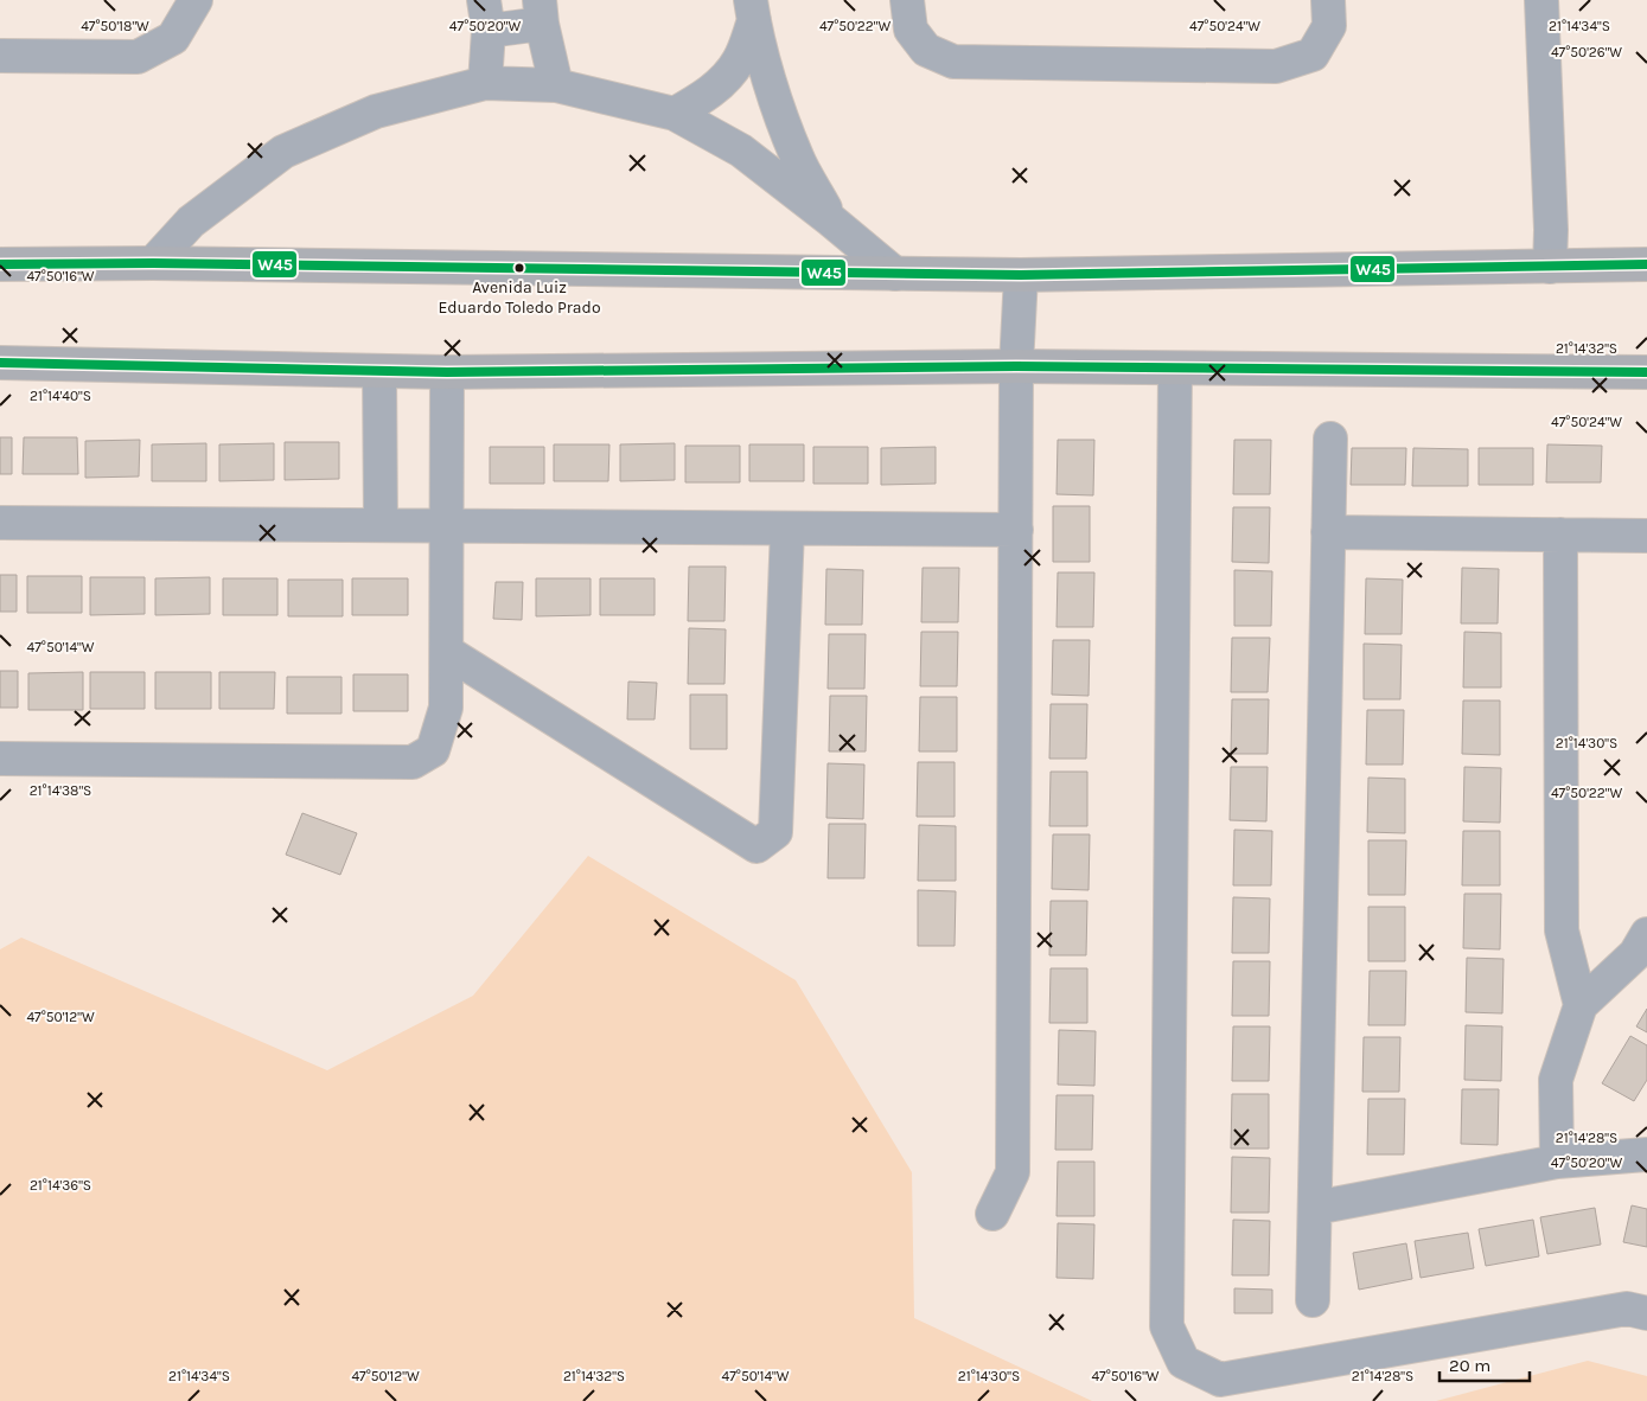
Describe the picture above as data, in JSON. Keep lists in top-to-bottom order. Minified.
{"places":["Avenida Luiz Eduardo Toledo Prado"],"lines":["transit line W45"],"scale_bar":"20 m","coordinates":["47°50'18\"W","47°50'20\"W","47°50'22\"W","47°50'24\"W","21°14'34\"S","47°50'26\"W","47°50'16\"W","21°14'32\"S","21°14'40\"S","47°50'14\"W","21°14'30\"S","21°14'38\"S","47°50'12\"W","21°14'28\"S","21°14'36\"S"]}
